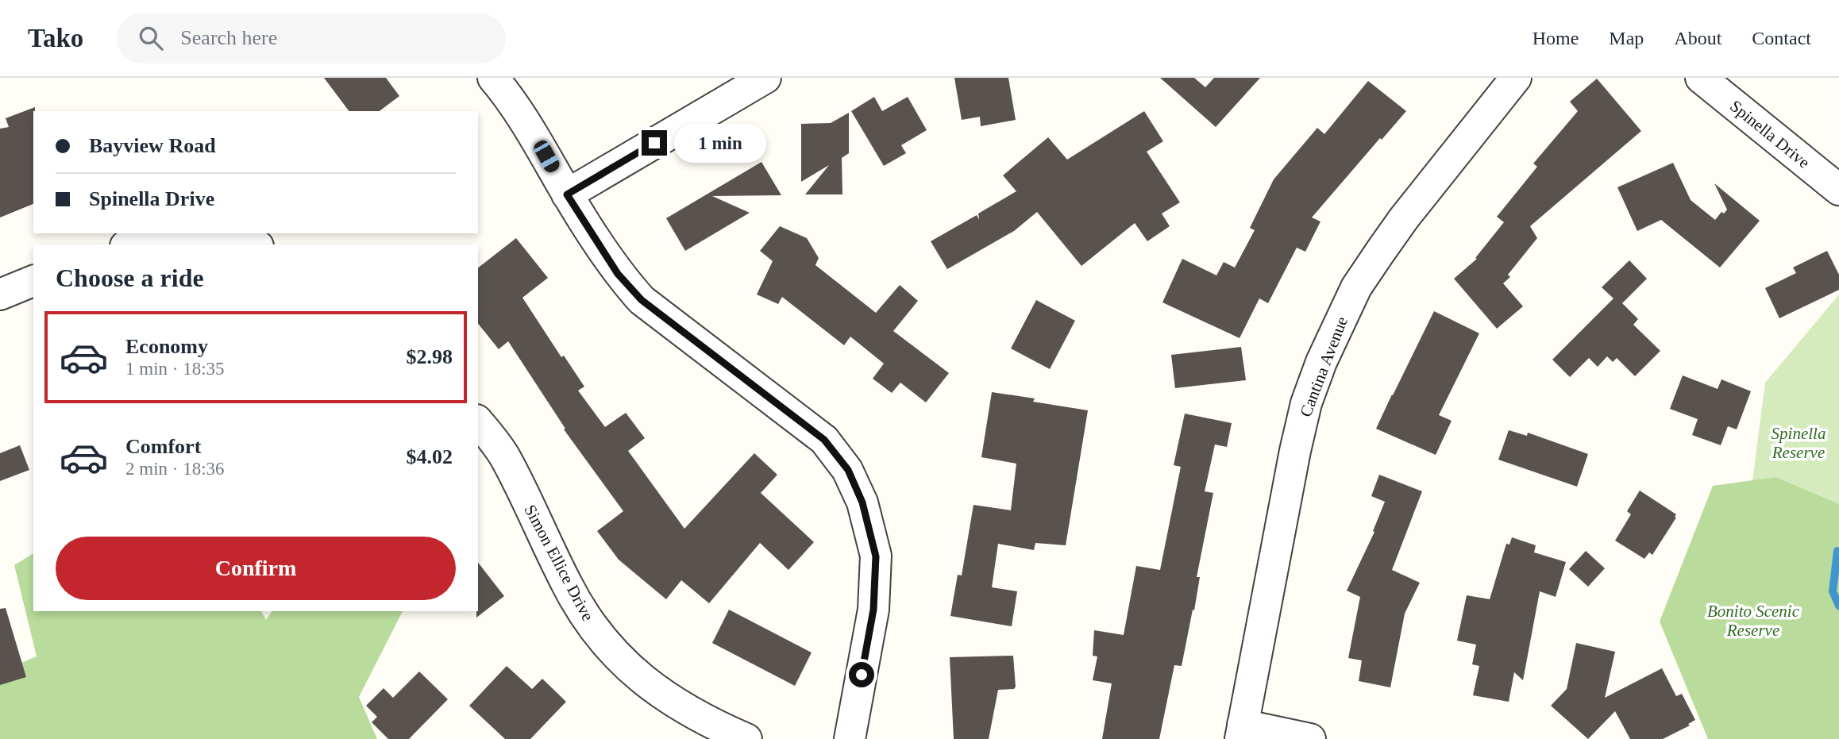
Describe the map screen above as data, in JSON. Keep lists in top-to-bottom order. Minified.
{"streets":{"street":["Spinella Drive","Cantina Avenue","Simon Ellice Drive"]},"parks":["Spinella Reserve","Bonito Scenic Reserve"],"page":{"header":"Tako","search":"Search here","nav":["Home","Map","About","Contact"],"banner":["Bayview Road","Spinella Drive"],"bubble":"1 min","heading":"Choose a ride","list":[{"name":"Economy","note":"1 min · 18:35","value":"$2.98"},{"name":"Comfort","note":"2 min · 18:36","value":"$4.02"}],"buttons":"Confirm"}}
